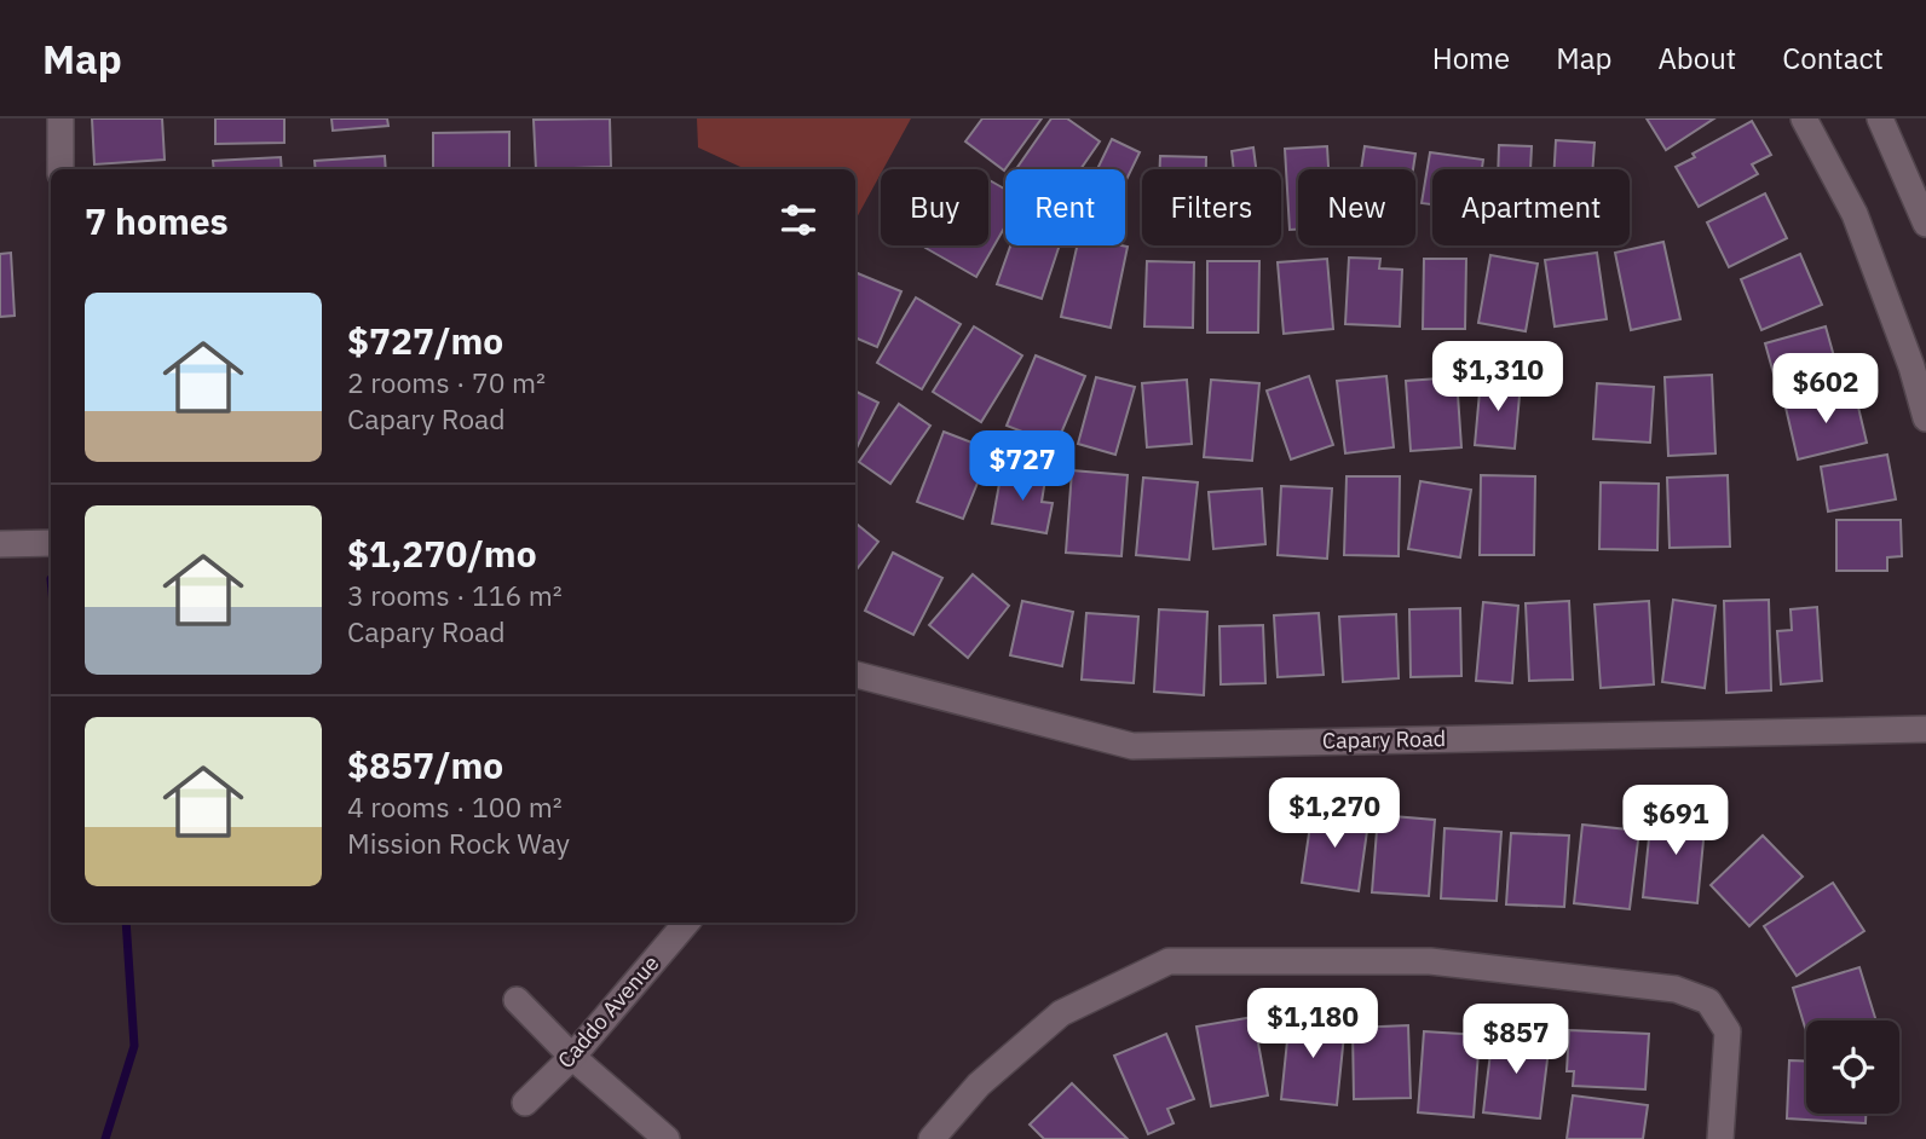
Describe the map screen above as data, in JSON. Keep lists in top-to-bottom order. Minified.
{"streets":{"street":["Capary Road","Caddo Avenue"]},"page":{"header":"Map","nav":["Home","Map","About","Contact"],"chip":["Buy","Rent","Filters","New","Apartment"],"heading":"7 homes","list":[{"name":"$727/mo","note":"2 rooms · 70 m² · Capary Road"},{"name":"$1,270/mo","note":"3 rooms · 116 m² · Capary Road"},{"name":"$857/mo","note":"4 rooms · 100 m² · Mission Rock Way"}],"price":["$1,310","$602","$727","$1,270","$691","$1,180","$857"]}}
